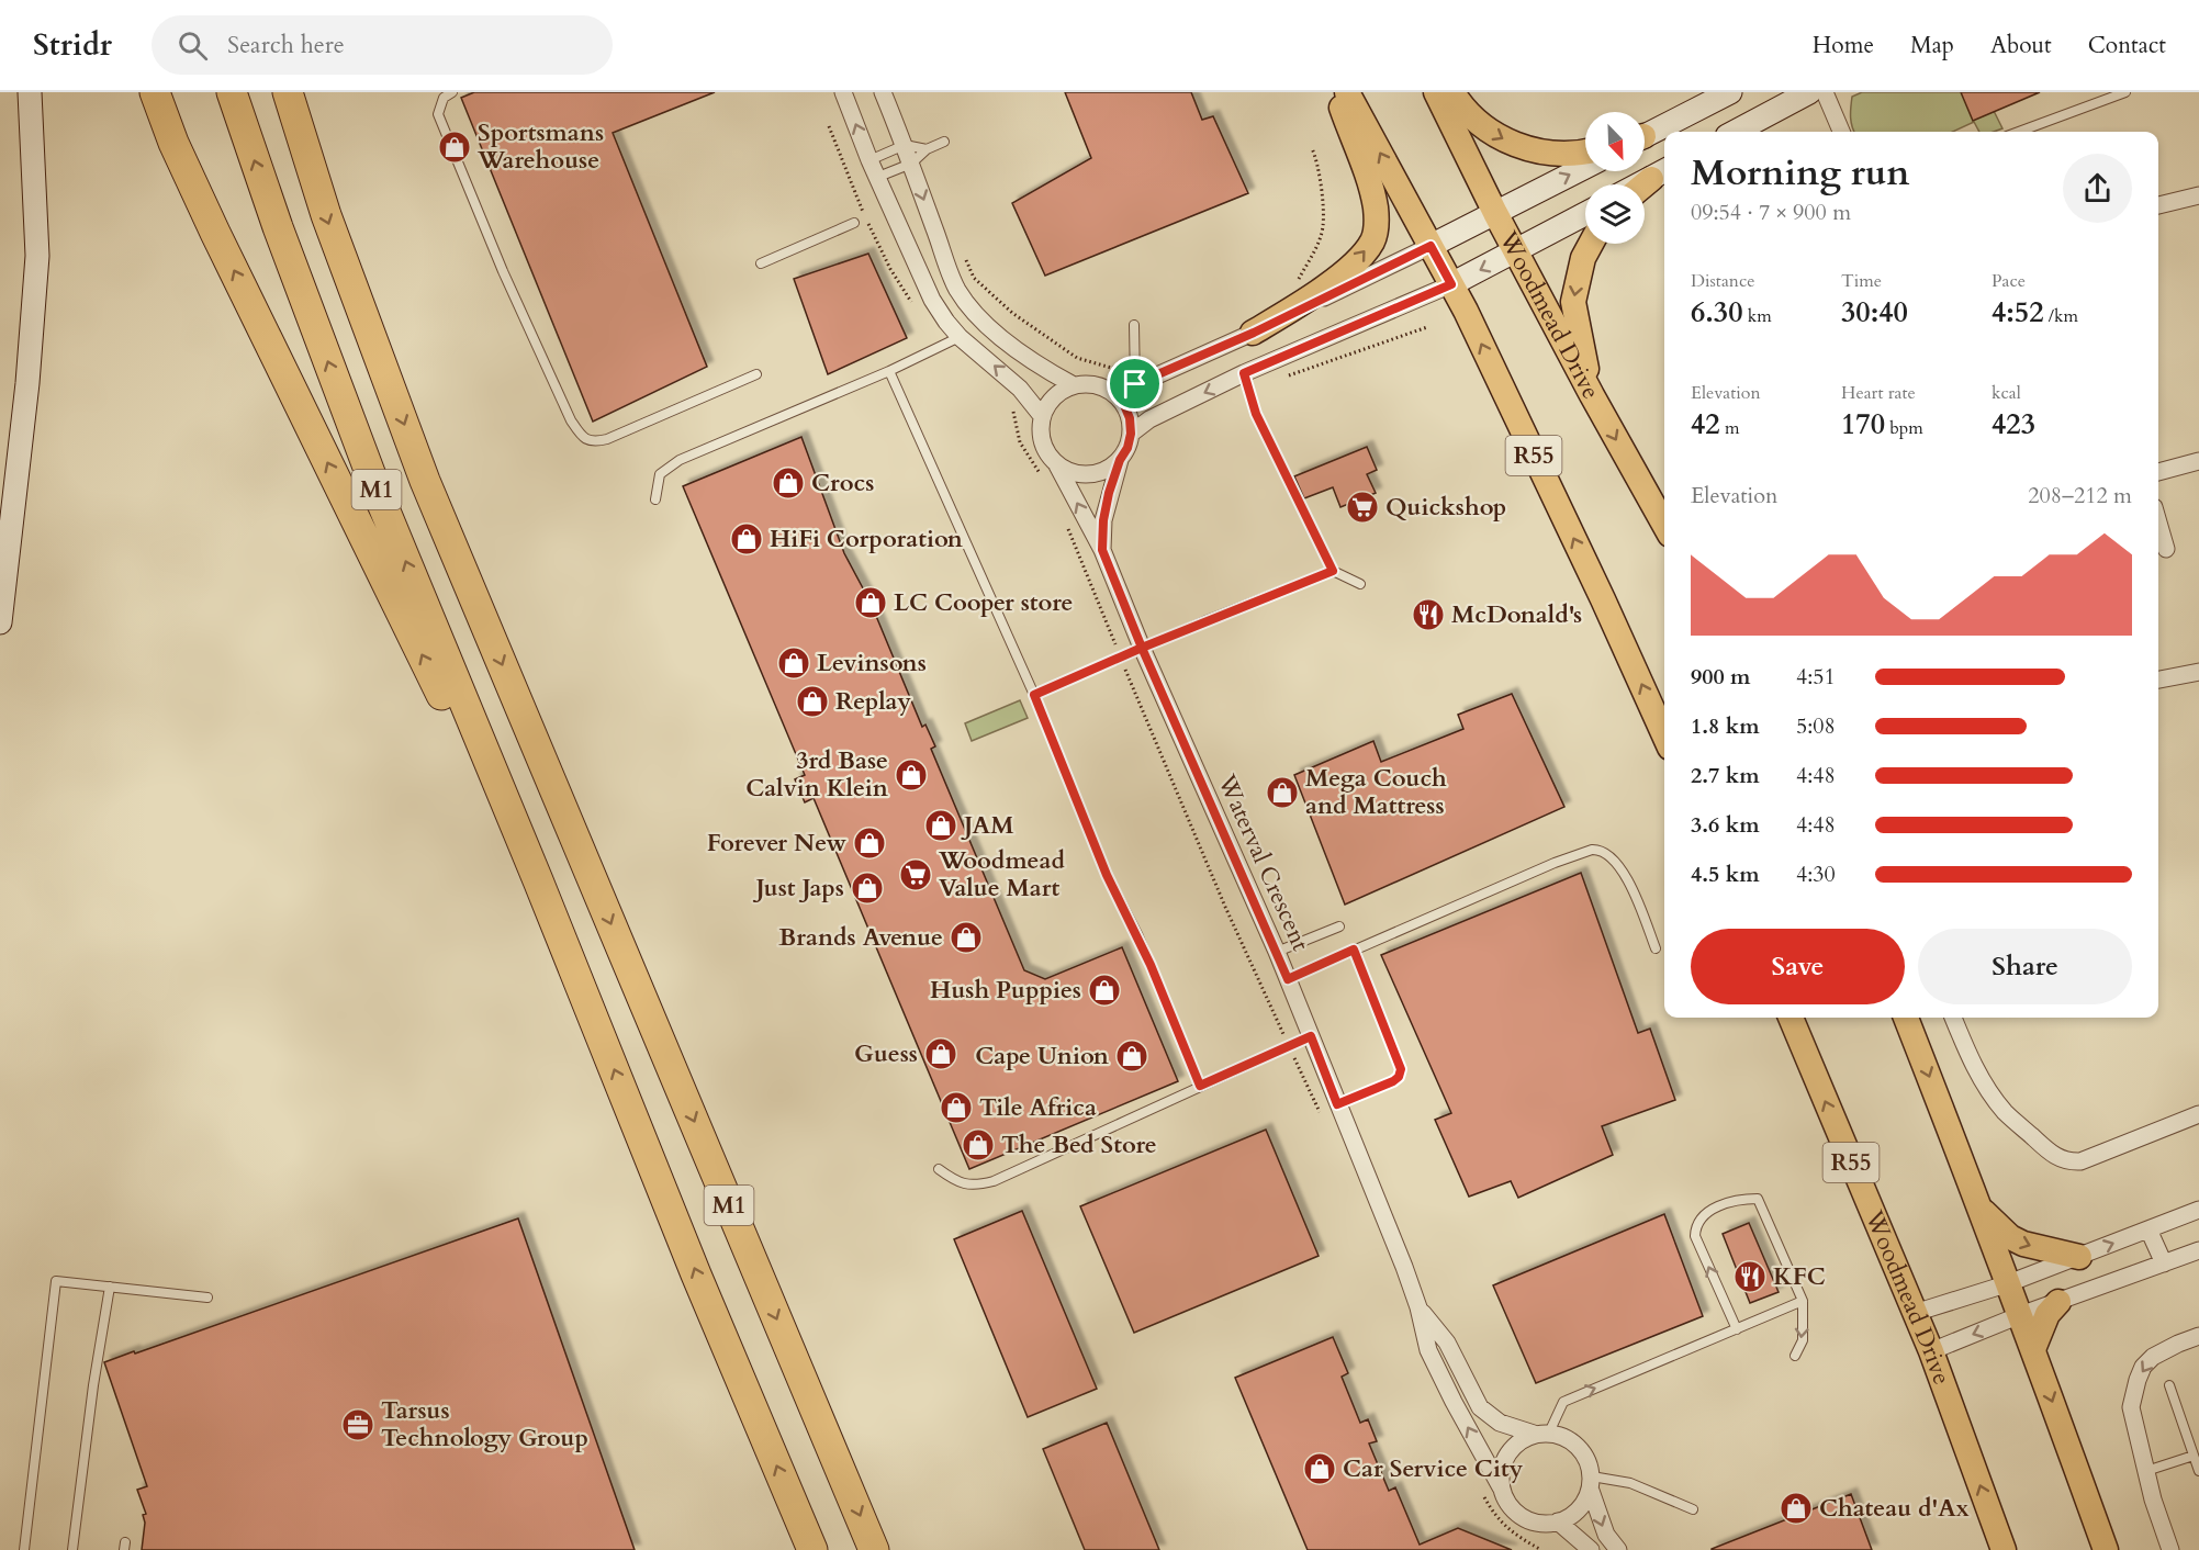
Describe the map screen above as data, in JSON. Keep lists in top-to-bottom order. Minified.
{"streets":{"highway":["M1"],"main road":["Woodmead Drive","R55"],"street":["Waterval Crescent"]},"places":{"shop":["Sportsmans Warehouse","Crocs","HiFi Corporation","LC Cooper store","Levinsons","Replay","3rd Base Calvin Klein","Mega Couch and Mattress","JAM","Forever New","Just Japs","Brands Avenue","Hush Puppies","Guess","Cape Union","Tile Africa","The Bed Store","Car Service City","Chateau d'Ax"],"supermarket":["Quickshop","Woodmead Value Mart"],"restaurant":["McDonald's","KFC"],"office":["Tarsus Technology Group"]},"north":"bottom right","page":{"header":"Stridr","search":"Search here","nav":["Home","Map","About","Contact"],"heading":["Morning run","09:54 · 7 × 900 m"],"stats":[["Distance","6.30 km"],["Time","30:40"],["Pace","4:52 /km"],["Elevation","42 m"],["Heart rate","170 bpm"],["kcal","423"]],"chart":["Elevation","208–212 m"],"list":[{"name":"900 m","note":"4:51"},{"name":"1.8 km","note":"5:08"},{"name":"2.7 km","note":"4:48"},{"name":"3.6 km","note":"4:48"},{"name":"4.5 km","note":"4:30"}],"buttons":["Save","Share"]}}
